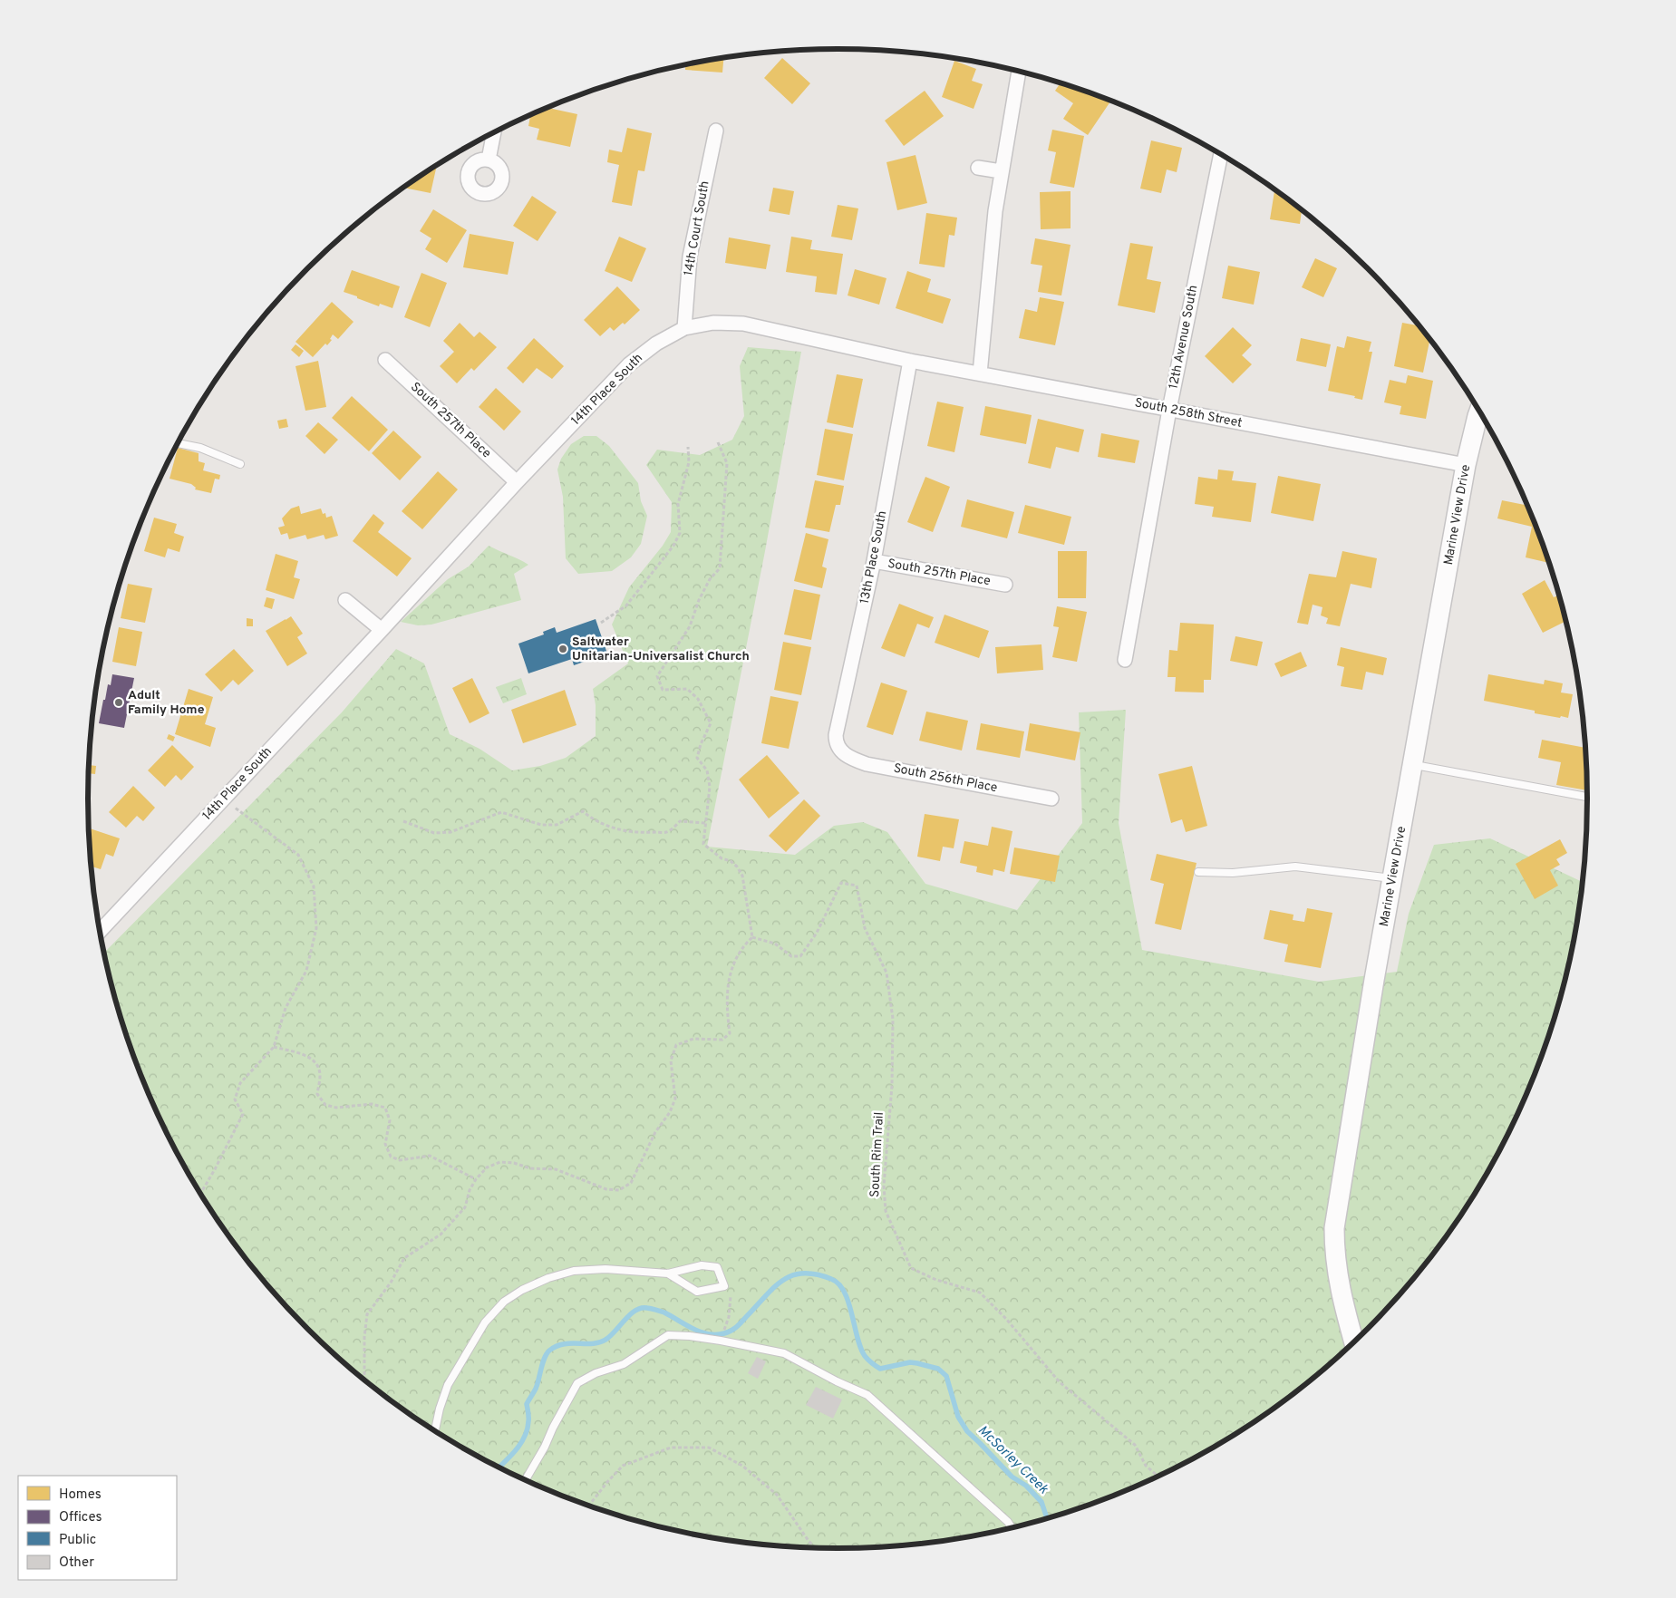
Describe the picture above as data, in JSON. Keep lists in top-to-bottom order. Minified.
{"streets":{"main road":["Marine View Drive"],"street":["14th Court South","12th Avenue South","14th Place South","South 258th Street","South 257th Place","13th Place South","South 256th Place"],"path":["South Rim Trail"]},"crossings":[["14th Court South","14th Place South"],["12th Avenue South","South 258th Street"],["14th Place South","South 258th Street"],["14th Place South","South 257th Place"],["14th Place South","13th Place South"],["South 258th Street","Marine View Drive"],["South 258th Street","13th Place South"],["South 257th Place","13th Place South"],["13th Place South","South 256th Place"]],"water":["McSorley Creek"],"places":["Saltwater Unitarian-Universalist Church","Adult Family Home"],"legend":["Homes","Offices","Public","Other"]}
